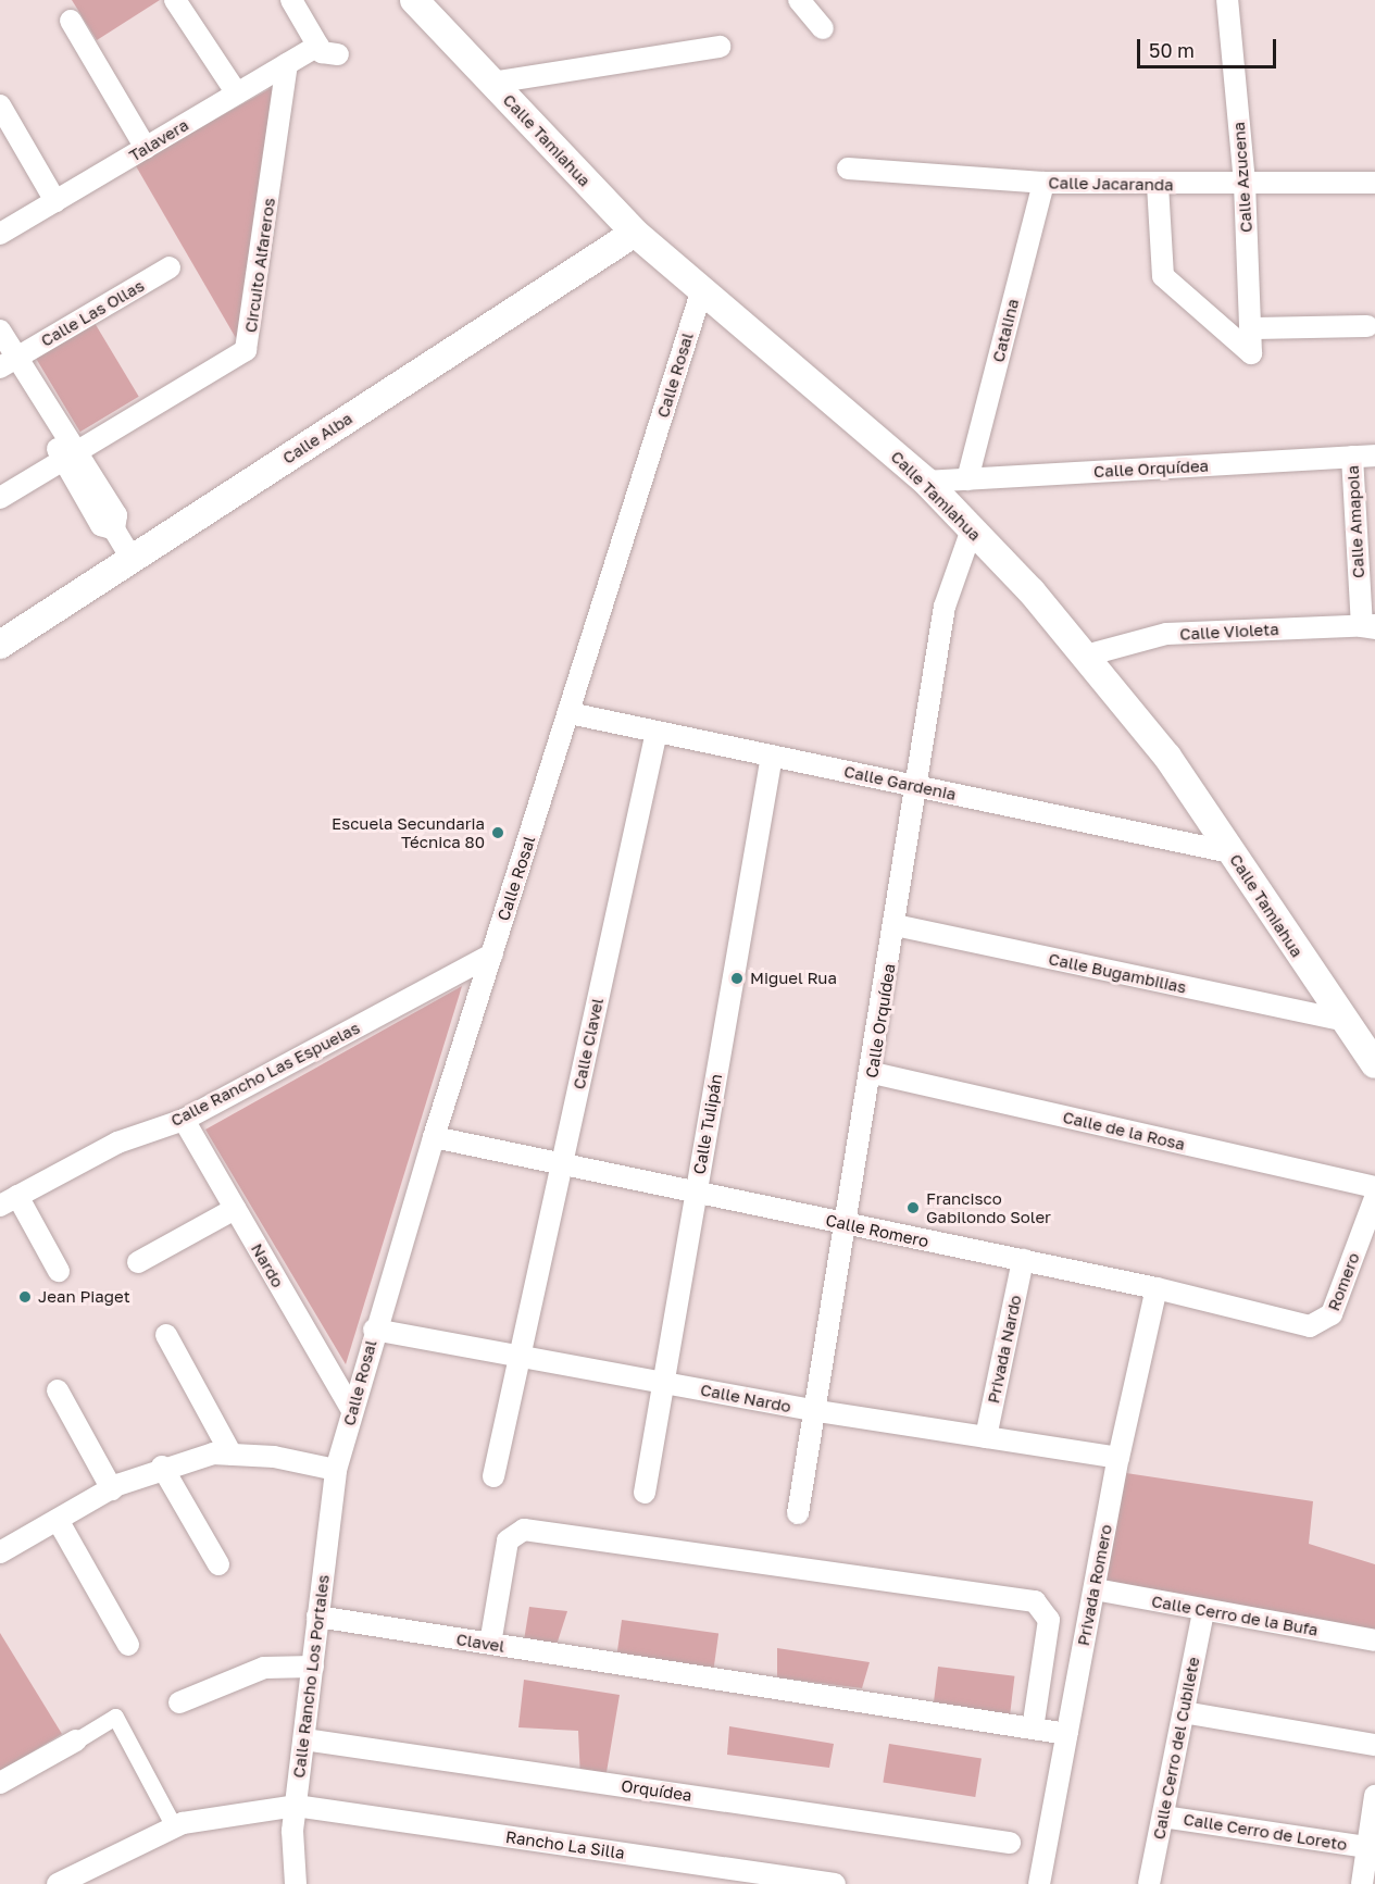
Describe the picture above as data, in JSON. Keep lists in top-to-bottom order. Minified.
{"streets":{"street":["Talavera","Calle Tamiahua","Calle Azucena","Calle Jacaranda","Circuito Alfareros","Calle Las Ollas","Catalina","Calle Rosal","Calle Alba","Calle Orquídea","Calle Amapola","Calle Violeta","Calle Gardenia","Calle Bugambilias","Calle Clavel","Calle Rancho Las Espuelas","Calle Tulipán","Calle de la Rosa","Calle Romero","Nardo","Romero","Privada Nardo","Calle Nardo","Privada Romero","Calle Cerro de la Bufa","Clavel","Calle Rancho Los Portales","Calle Cerro del Cubilete","Orquídea","Calle Cerro de Loreto","Rancho La Silla"]},"crossings":[["Talavera","Circuito Alfareros"],["Calle Tamiahua","Calle Rosal"],["Calle Tamiahua","Calle Alba"],["Calle Tamiahua","Calle Orquídea"],["Calle Tamiahua","Calle Violeta"],["Calle Tamiahua","Calle Gardenia"],["Calle Tamiahua","Calle Bugambilias"],["Calle Azucena","Calle Jacaranda"],["Calle Jacaranda","Catalina"],["Catalina","Calle Orquídea"],["Calle Rosal","Calle Gardenia"],["Calle Rosal","Calle Rancho Las Espuelas"],["Calle Rosal","Calle Romero"],["Calle Rosal","Nardo"],["Calle Rosal","Calle Nardo"],["Calle Rosal","Calle Rancho Los Portales"],["Calle Orquídea","Calle Amapola"],["Calle Orquídea","Calle Gardenia"],["Calle Orquídea","Calle Bugambilias"],["Calle Orquídea","Calle de la Rosa"],["Calle Orquídea","Calle Romero"],["Calle Orquídea","Calle Nardo"],["Calle Amapola","Calle Violeta"],["Calle Gardenia","Calle Clavel"],["Calle Gardenia","Calle Tulipán"],["Calle Clavel","Calle Romero"],["Calle Clavel","Calle Nardo"],["Calle Rancho Las Espuelas","Nardo"],["Calle Tulipán","Calle Romero"],["Calle Tulipán","Calle Nardo"],["Calle Romero","Romero"],["Calle Romero","Privada Nardo"],["Calle Romero","Privada Romero"],["Privada Nardo","Calle Nardo"],["Calle Nardo","Privada Romero"],["Privada Romero","Calle Cerro de la Bufa"],["Privada Romero","Clavel"],["Calle Cerro de la Bufa","Calle Cerro del Cubilete"],["Clavel","Calle Rancho Los Portales"],["Calle Rancho Los Portales","Orquídea"],["Calle Rancho Los Portales","Rancho La Silla"],["Calle Cerro del Cubilete","Calle Cerro de Loreto"]],"places":["Escuela Secundaria Técnica 80","Miguel Rua","Francisco Gabilondo Soler","Jean Piaget"],"scale_bar":"50 m"}
